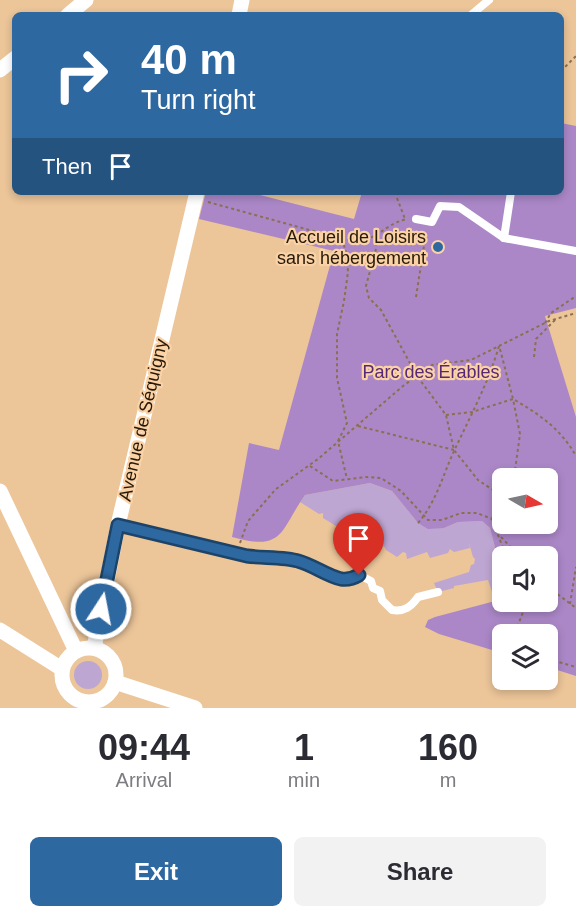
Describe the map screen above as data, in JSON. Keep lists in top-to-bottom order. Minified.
{"streets":{"street":["Avenue de Séquigny"]},"parks":["Parc des Érables"],"places":["Accueil de Loisirs sans hébergement"],"north":"right","page":{"turn":["40 m","Turn right"],"then":"Then","eta":["09:44","Arrival","1","min","160","m"],"buttons":["Exit","Share"]}}
